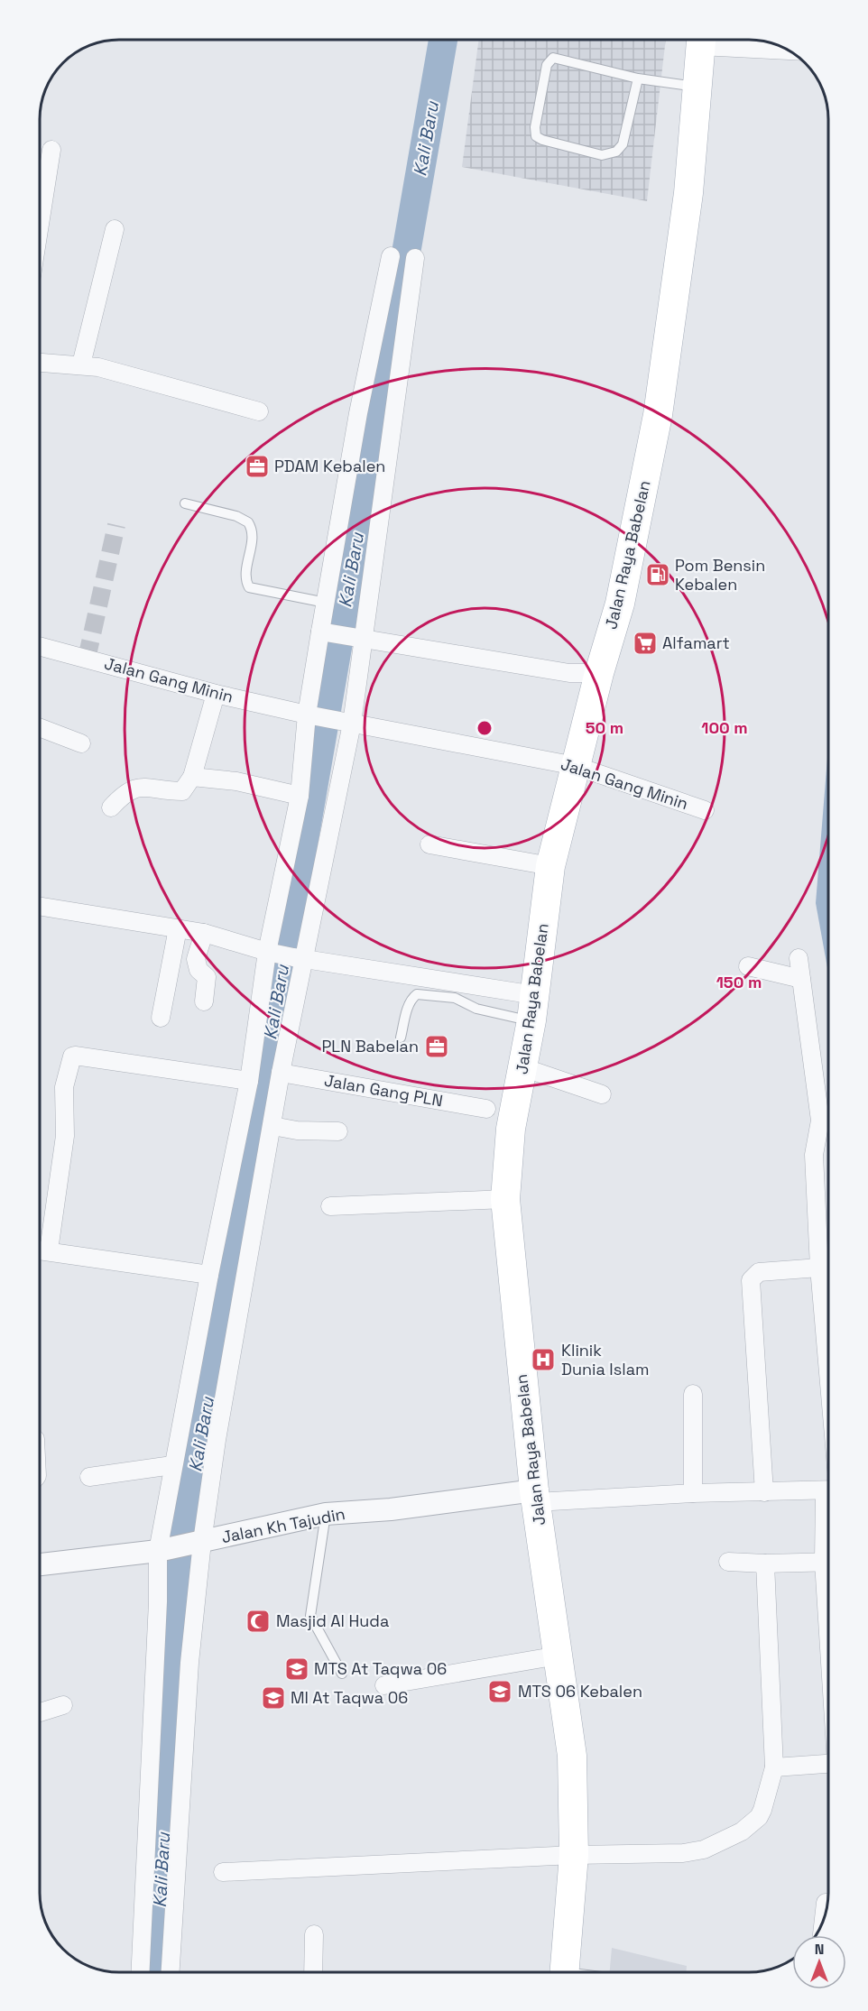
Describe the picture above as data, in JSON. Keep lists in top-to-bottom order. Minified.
{"streets":{"main road":["Jalan Raya Babelan"],"street":["Jalan Gang Minin","Jalan Gang PLN","Jalan Kh Tajudin"]},"crossings":[["Jalan Raya Babelan","Jalan Gang Minin"],["Jalan Raya Babelan","Jalan Kh Tajudin"]],"water":["Kali Baru"],"places":{"office":["PDAM Kebalen","PLN Babelan"],"fuel station":["Pom Bensin Kebalen"],"supermarket":["Alfamart"],"hospital":["Klinik Dunia Islam"],"mosque":["Masjid Al Huda"],"school or university":["MTS At Taqwa 06","MTS 06 Kebalen","MI At Taqwa 06"]},"north":"top","rings":["50 m","100 m","150 m"]}
